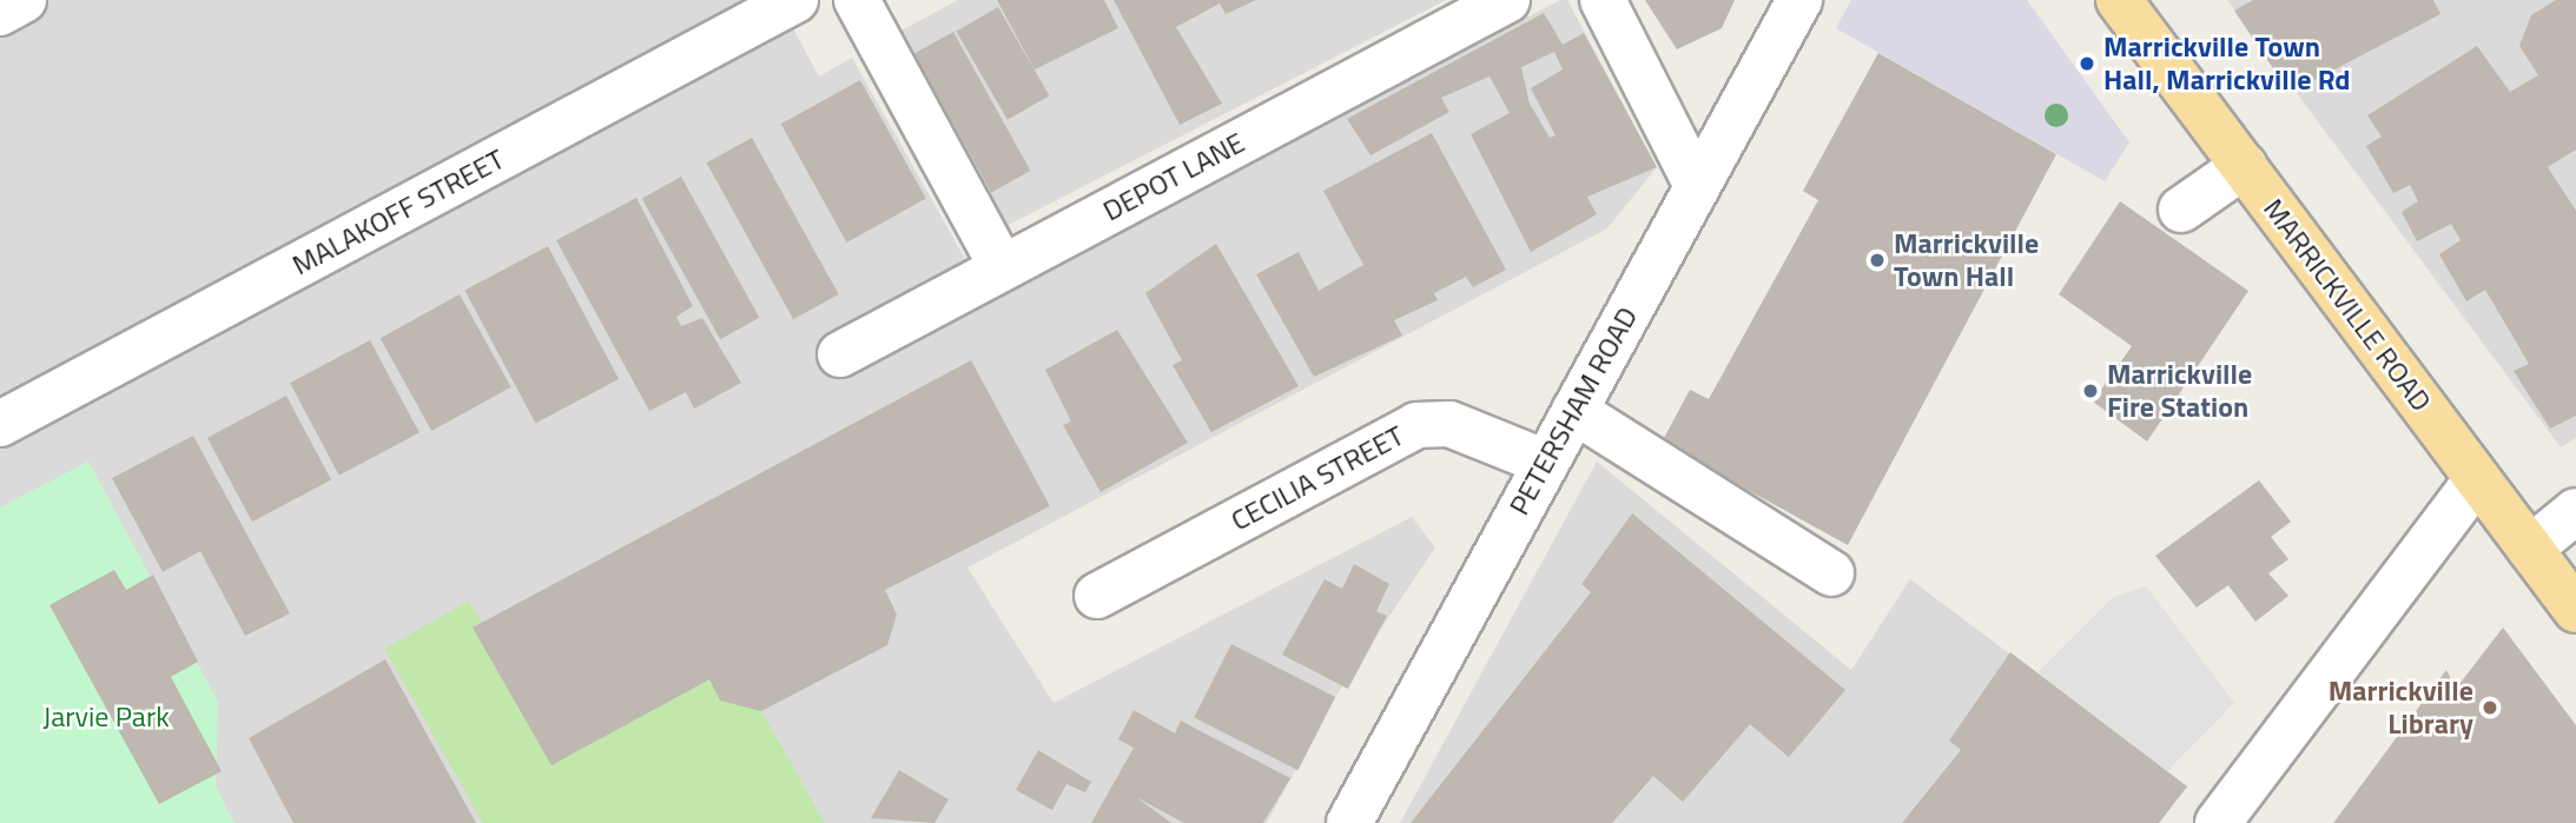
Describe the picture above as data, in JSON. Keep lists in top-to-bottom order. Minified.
{"streets":{"main road":["MARRICKVILLE ROAD"],"street":["DEPOT LANE","MALAKOFF STREET","PETERSHAM ROAD","CECILIA STREET"]},"crossings":[["PETERSHAM ROAD","CECILIA STREET"]],"parks":["Jarvie Park"],"places":["Marrickville Town Hall, Marrickville Rd","Marrickville Town Hall","Marrickville Fire Station","Marrickville Library"]}
